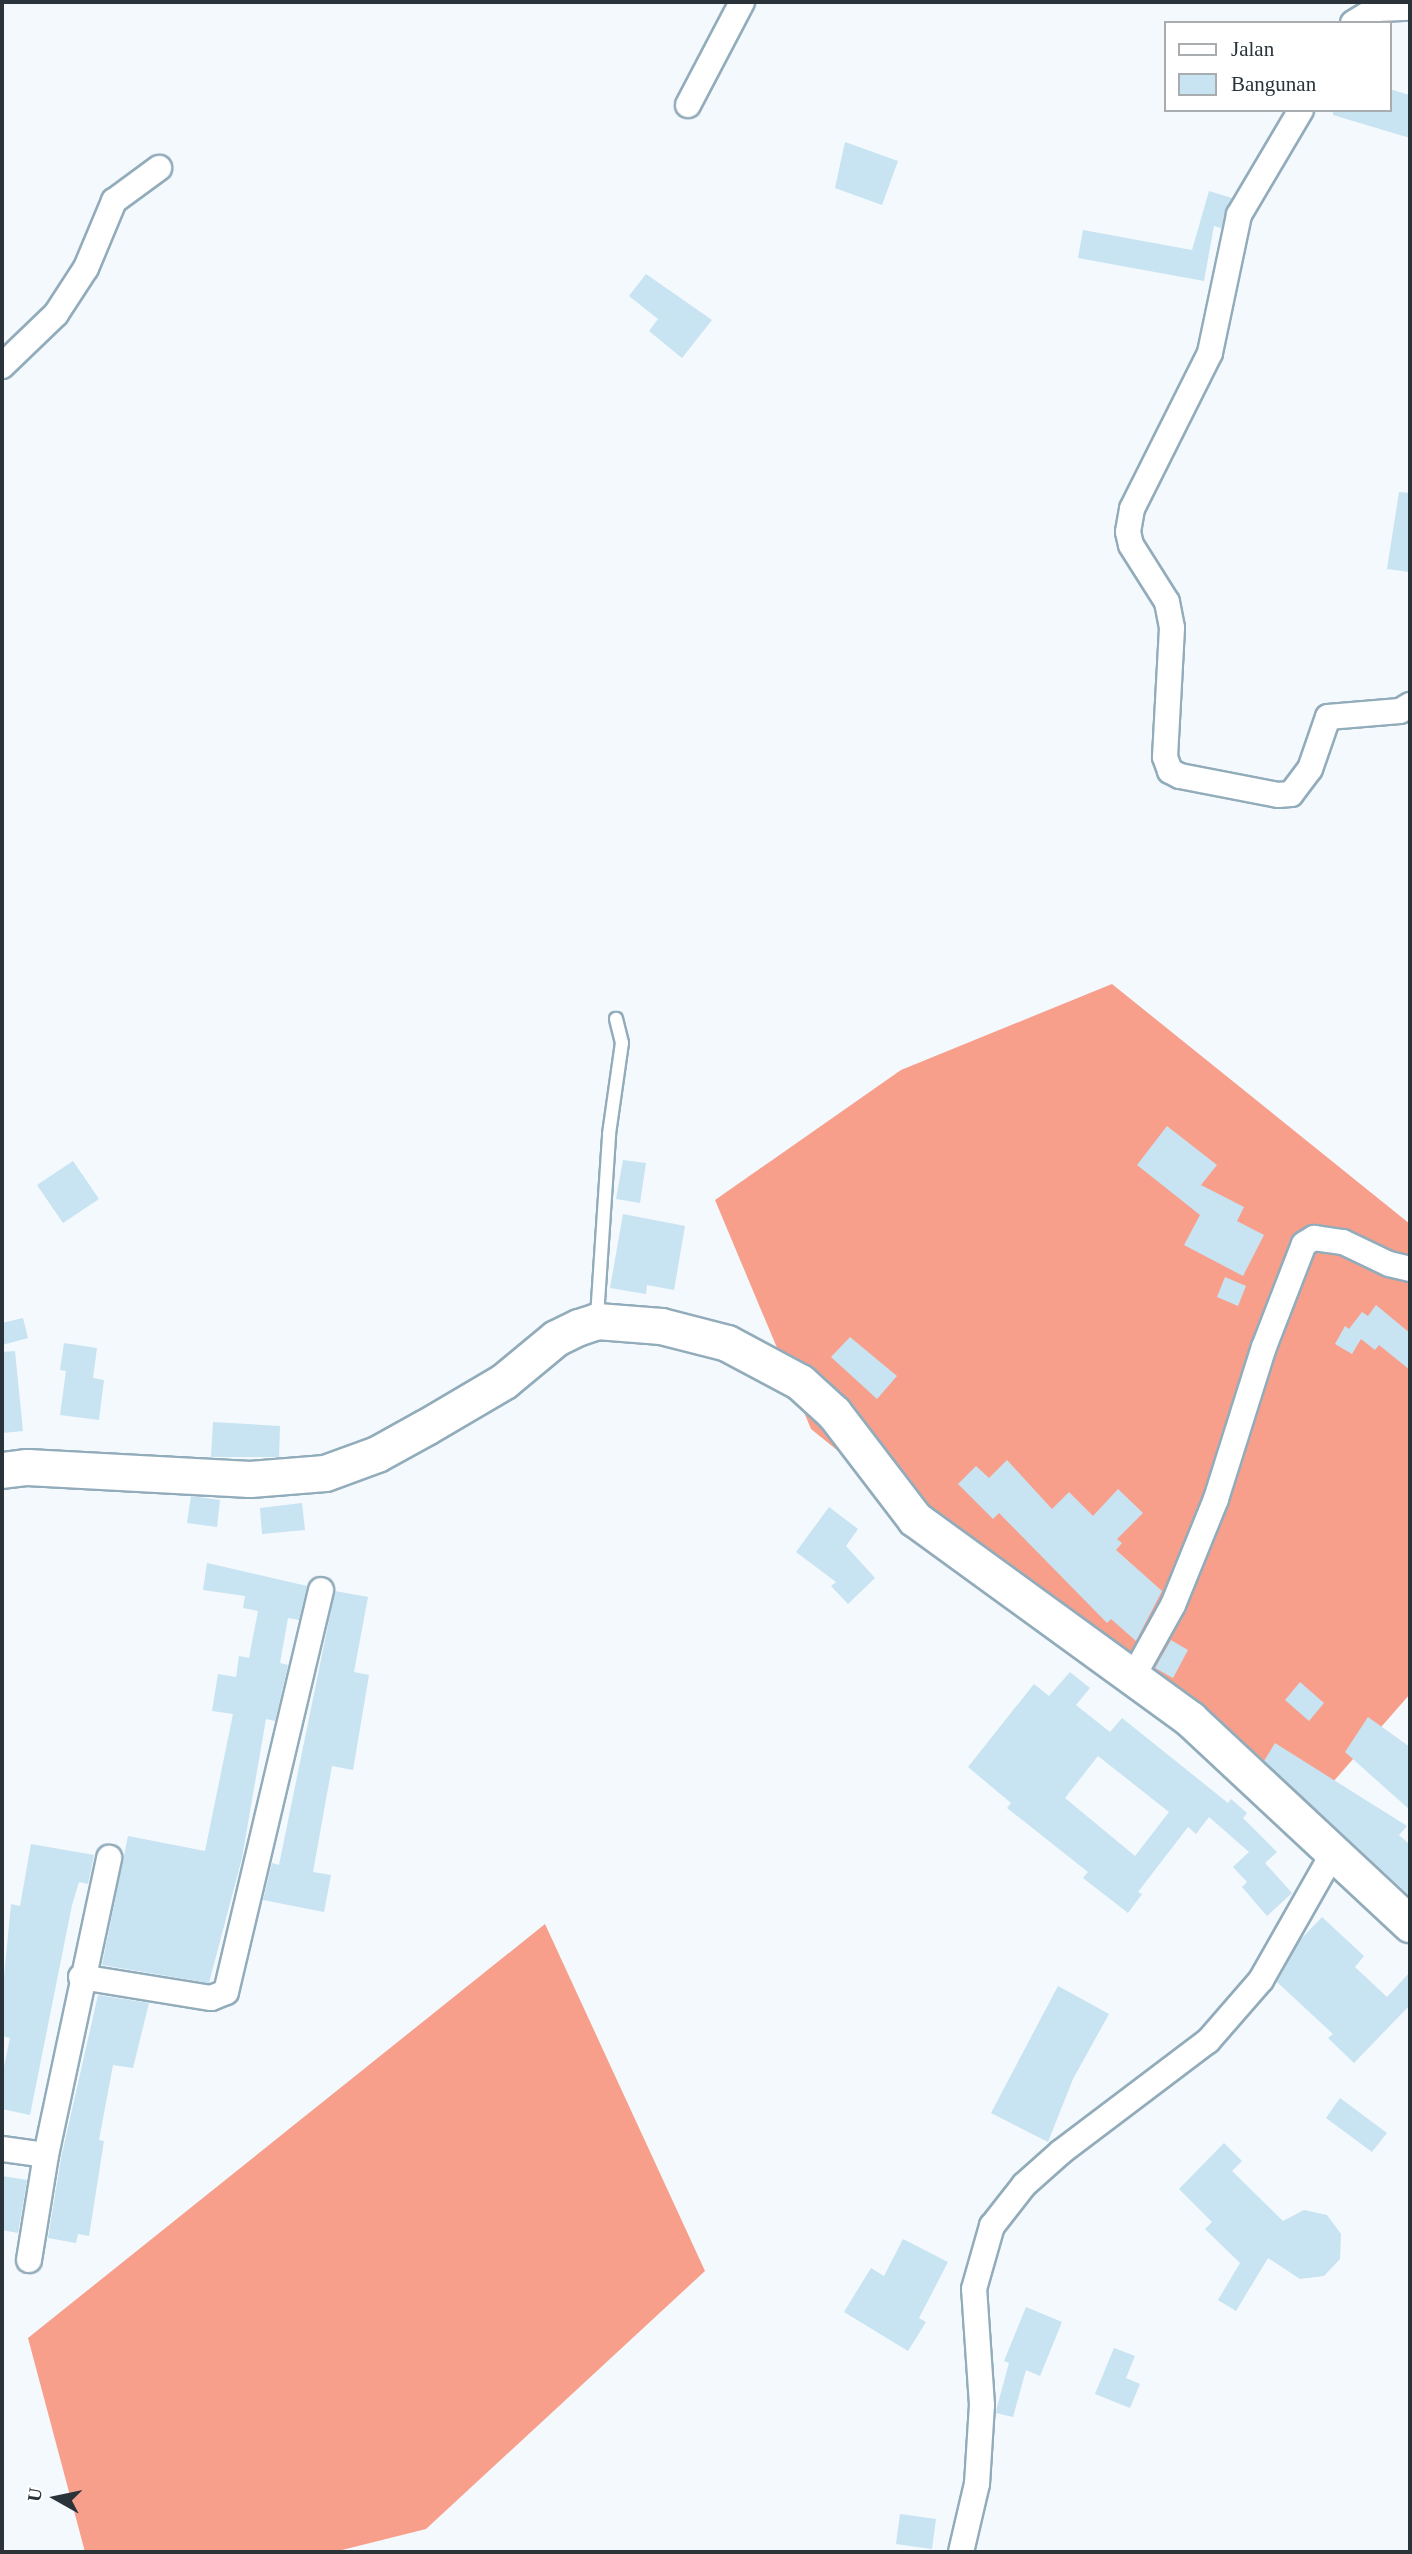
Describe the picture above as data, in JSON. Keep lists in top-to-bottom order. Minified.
{"legend":["Jalan","Bangunan"],"north":"left"}
